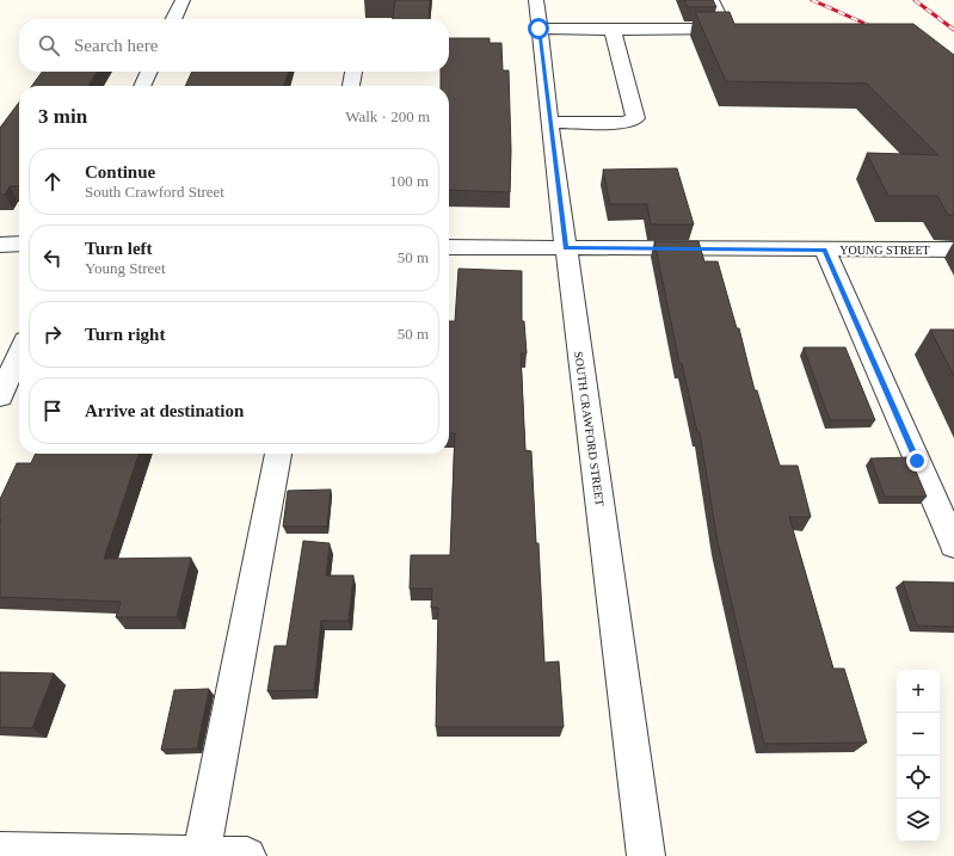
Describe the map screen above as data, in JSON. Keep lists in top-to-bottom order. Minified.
{"streets":{"street":["YOUNG STREET","SOUTH CRAWFORD STREET"]},"crossings":[["YOUNG STREET","SOUTH CRAWFORD STREET"]],"page":{"search":"Search here","heading":["3 min","Walk · 200 m"],"list":[["Continue","South Crawford Street","100 m"],["Turn left","Young Street","50 m"],["Turn right","50 m"],"Arrive at destination"],"map_buttons":["+","−"]}}
